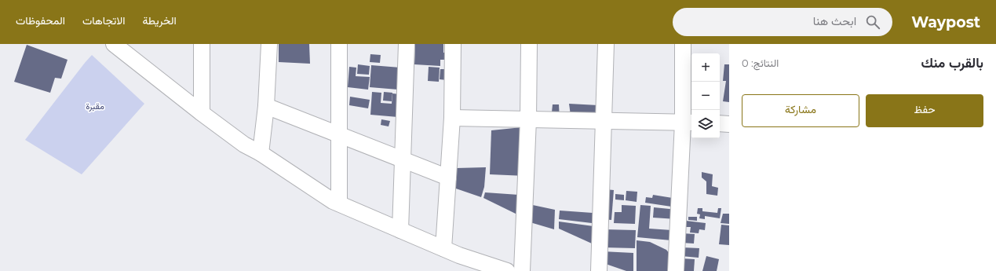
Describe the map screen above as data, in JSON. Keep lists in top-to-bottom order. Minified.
{"parks":["مقبرة"],"page":{"header":"Waypost","search":"ابحث هنا","nav":["الخريطة","الاتجاهات","المحفوظات"],"heading":["بالقرب منك","النتائج: 0"],"map_buttons":["+","−"],"buttons":["حفظ","مشاركة"]}}
